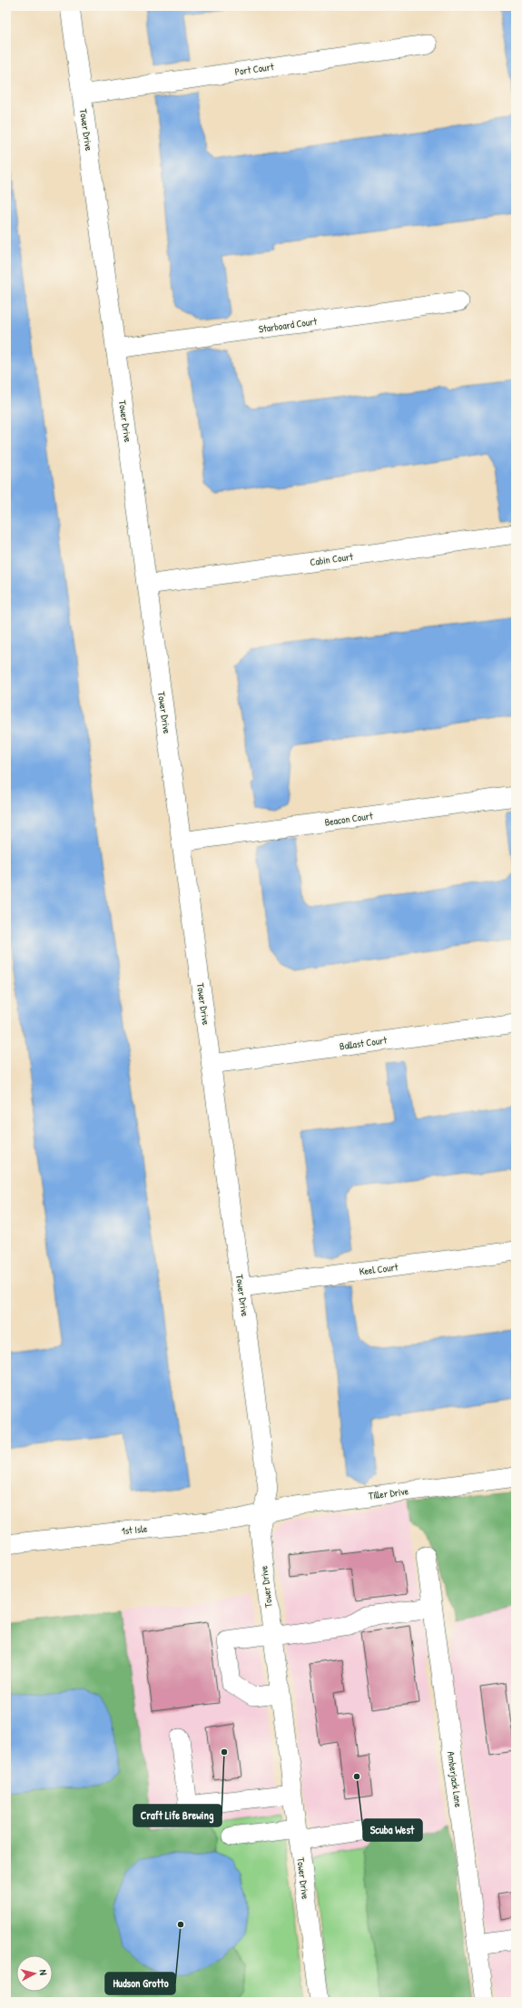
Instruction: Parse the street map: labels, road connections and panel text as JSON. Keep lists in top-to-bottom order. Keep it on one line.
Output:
{"streets":{"street":["Port Court","Tower Drive","Starboard Court","Cabin Court","Beacon Court","Ballast Court","Keel Court","Tiller Drive","1st Isle","Amberjack Lane"]},"crossings":[["Port Court","Tower Drive"],["Tower Drive","Starboard Court"],["Tower Drive","Cabin Court"],["Tower Drive","Beacon Court"],["Tower Drive","Ballast Court"],["Tower Drive","Keel Court"],["Tower Drive","Tiller Drive"],["Tower Drive","1st Isle"],["Tiller Drive","1st Isle"]],"places":["Craft Life Brewing","Scuba West","Hudson Grotto"],"north":"right"}
